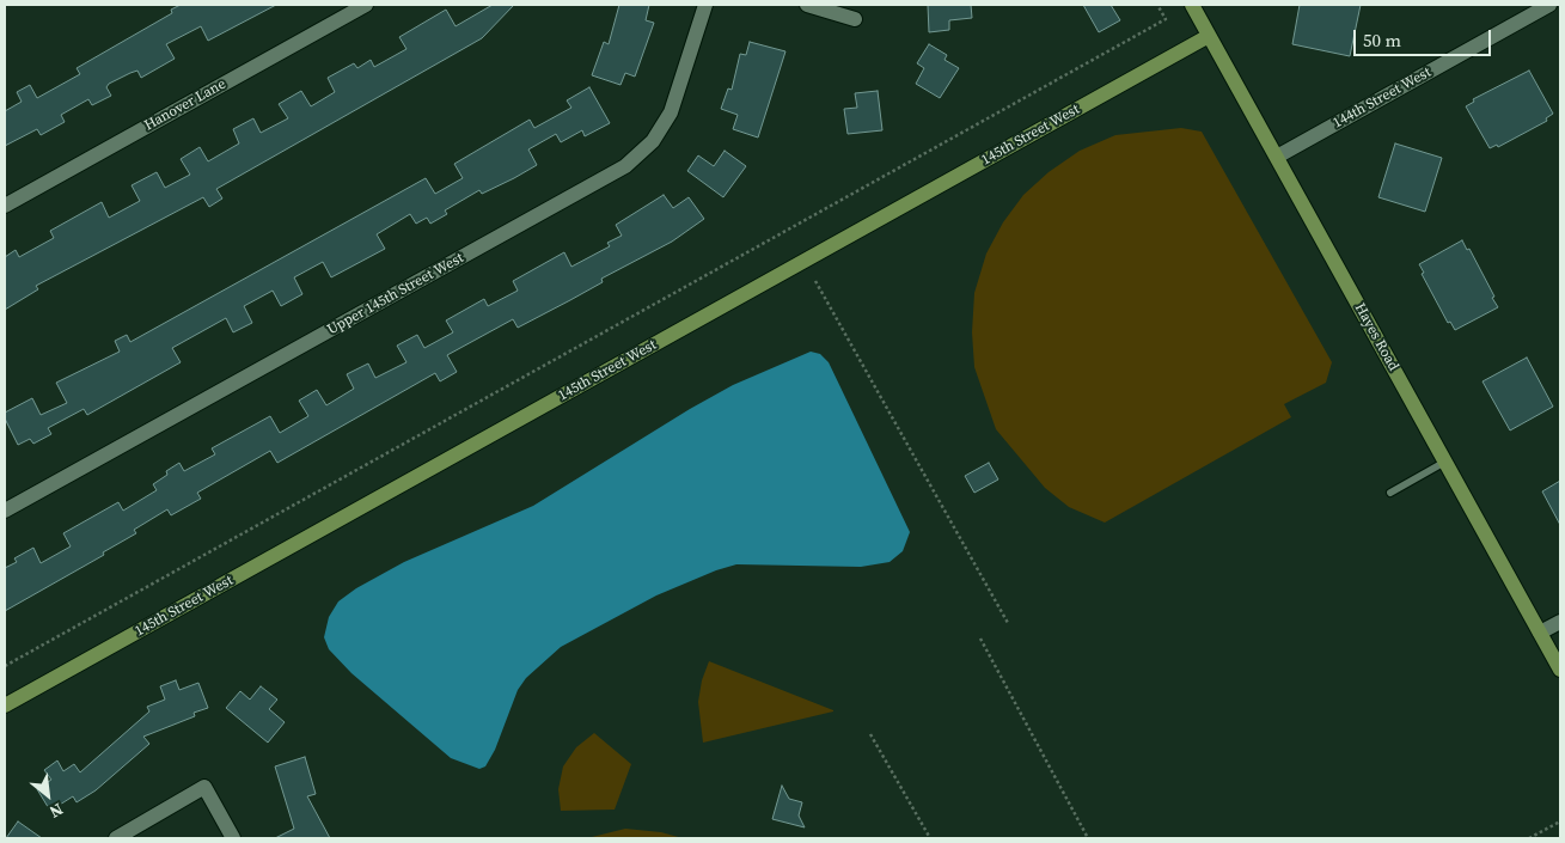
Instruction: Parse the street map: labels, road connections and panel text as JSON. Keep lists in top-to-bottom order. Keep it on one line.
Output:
{"streets":{"street":["144th Street West","Hanover Lane","145th Street West","Upper 145th Street West","Hayes Road"]},"crossings":[["144th Street West","Hayes Road"],["145th Street West","Hayes Road"]],"scale_bar":"50 m","north":"bottom right"}
